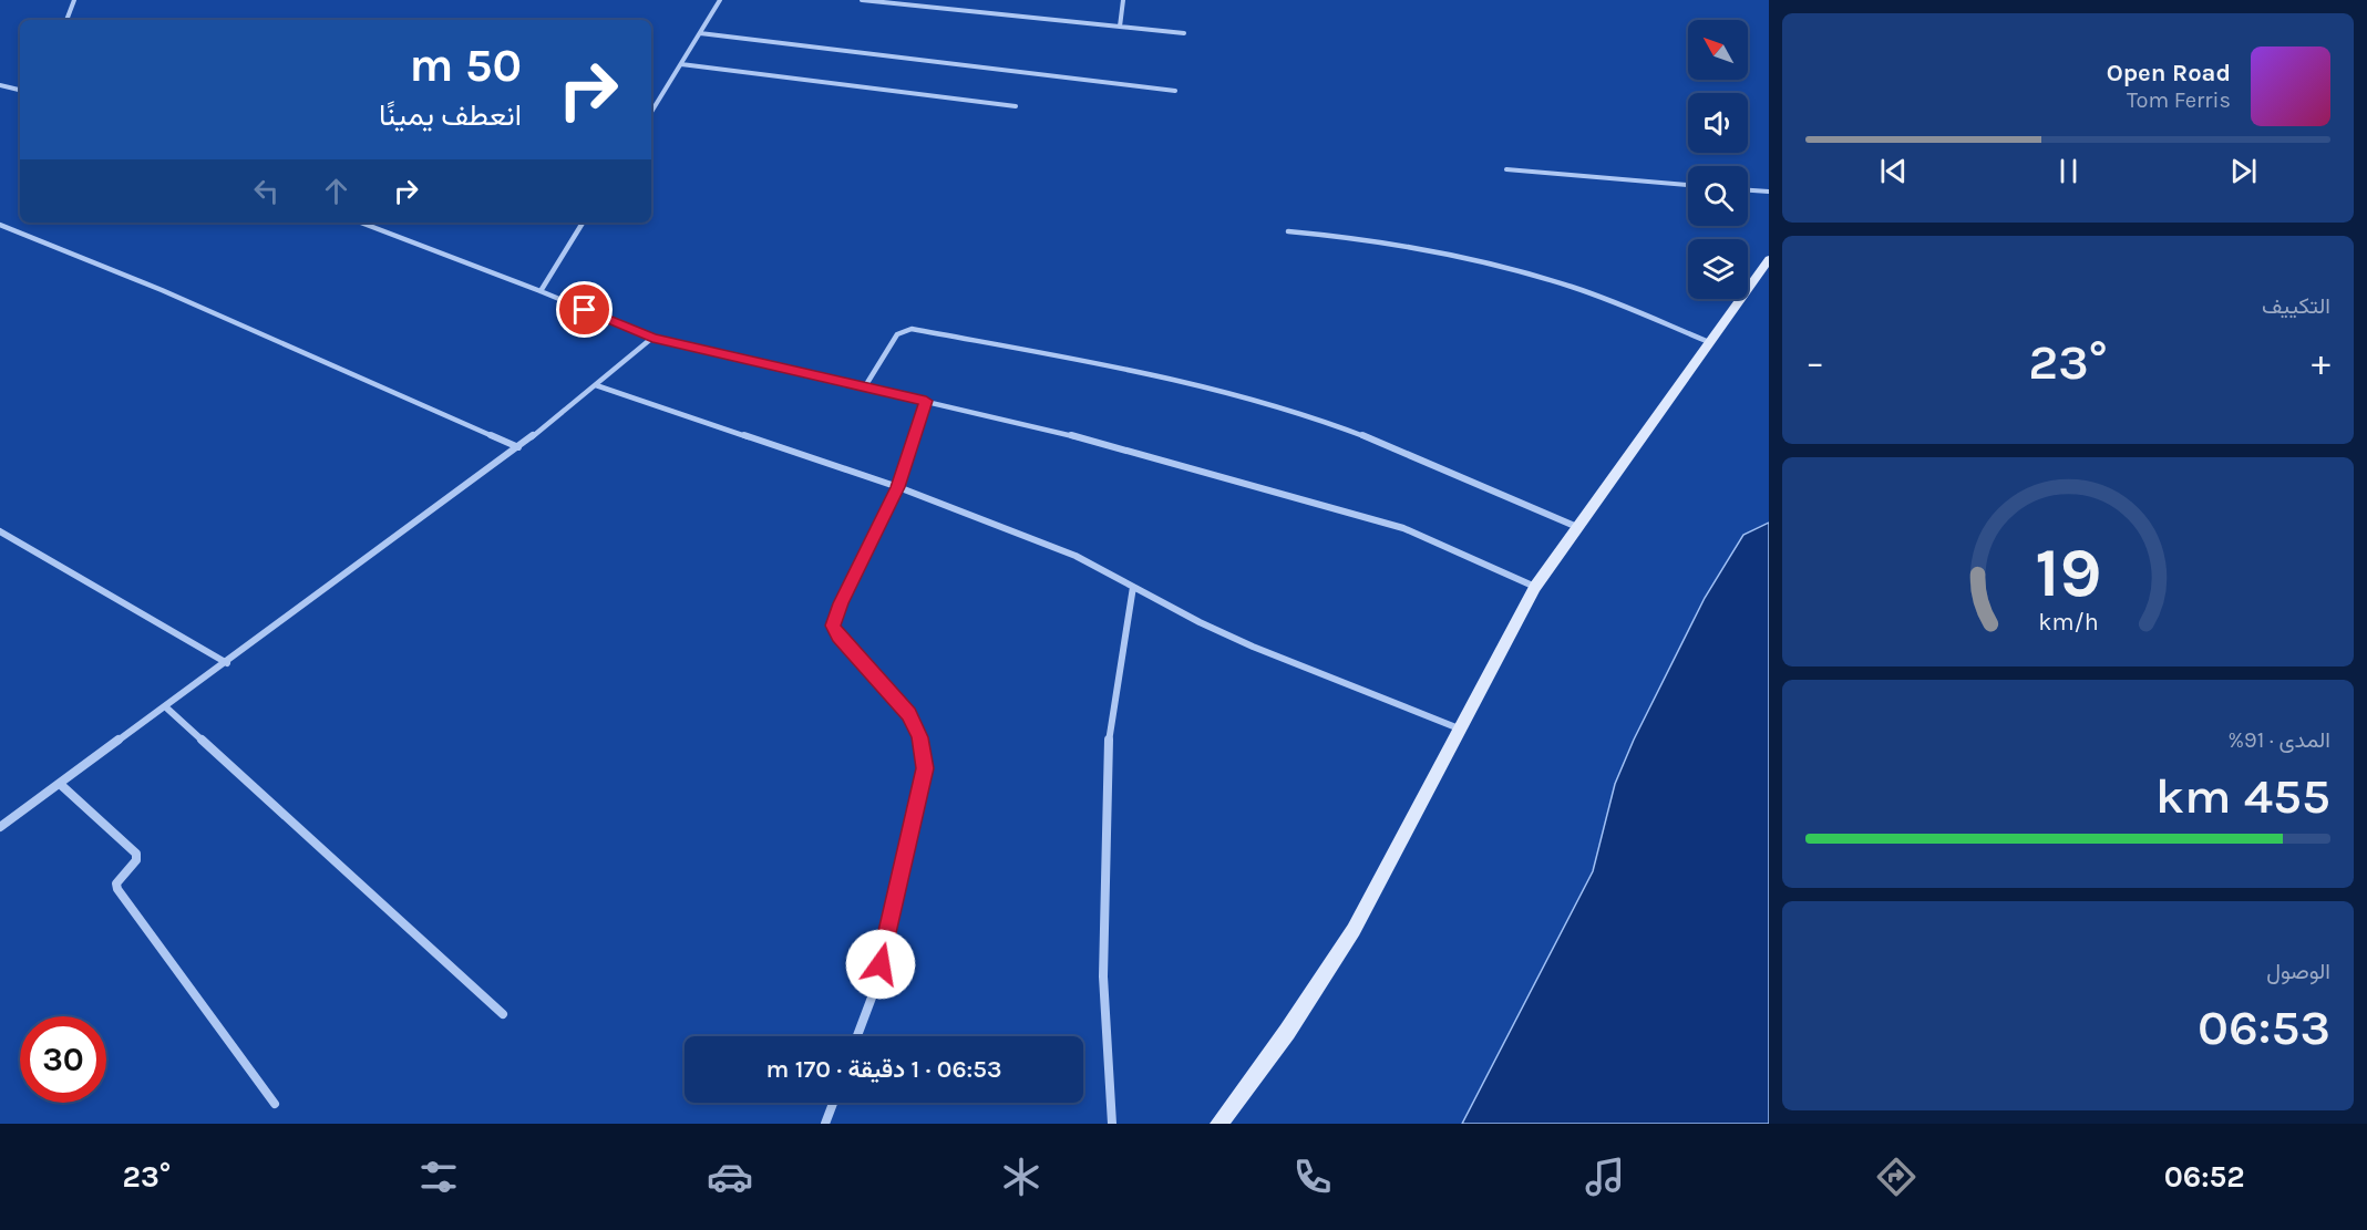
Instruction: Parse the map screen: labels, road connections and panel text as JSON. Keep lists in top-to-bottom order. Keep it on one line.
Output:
{"north":"top left","page":{"turn":["50 m","انعطف يمينًا"],"song":["Open Road","Tom Ferris"],"tile":["التكييف",["المدى · 91%","455 km"],["الوصول","06:53"]],"heat":["−","23°","+"],"limit":"30","trip":"06:53 · 1 دقيقة · 170 m","tabs":["06:52","23°"],"gauge":["19","km/h"]}}
